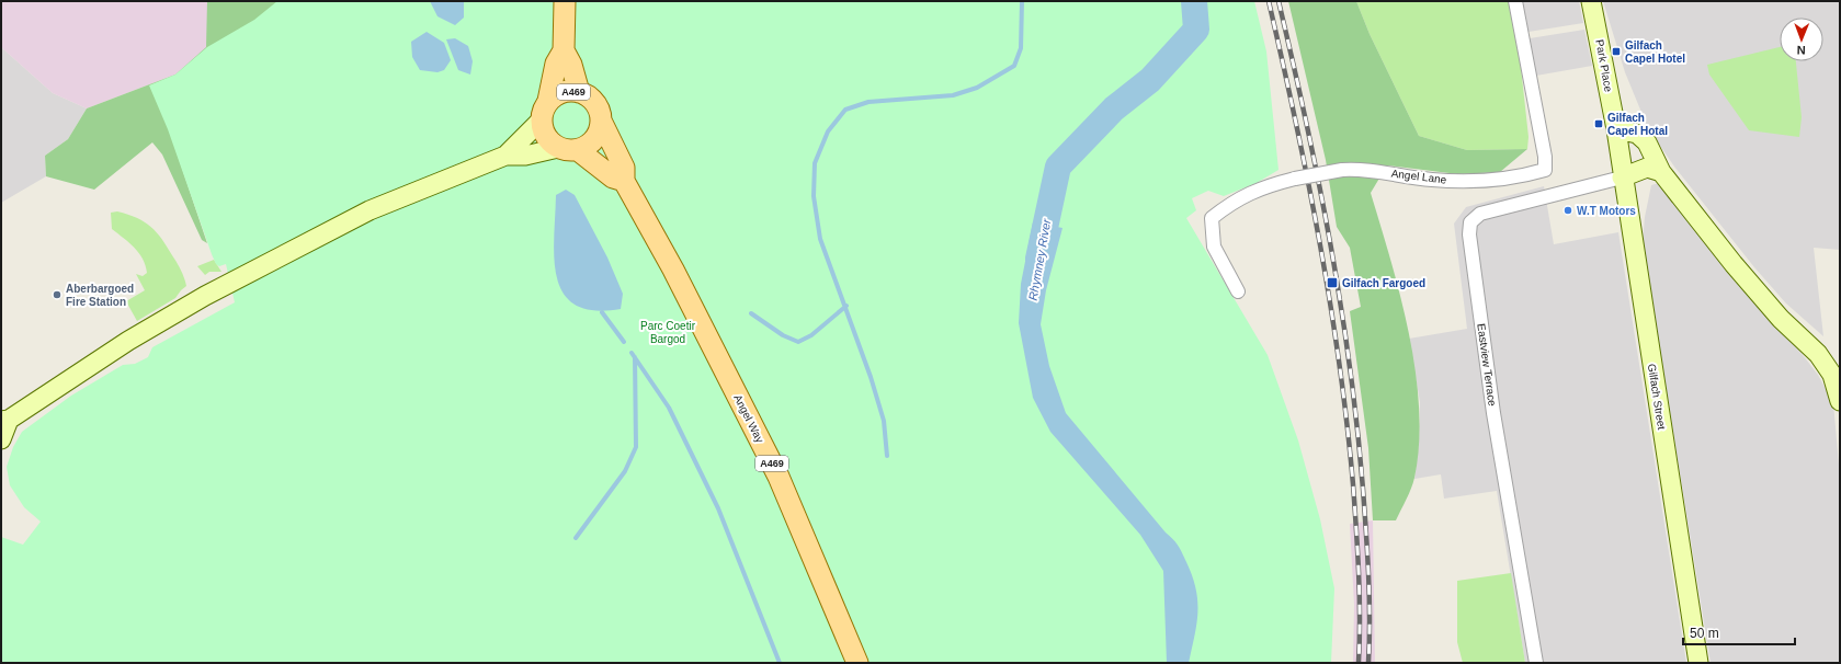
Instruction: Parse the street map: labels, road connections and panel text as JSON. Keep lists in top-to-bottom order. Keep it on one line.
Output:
{"streets":{"main road":["A469","Angel Way"],"street":["Park Place","Angel Lane","Eastview Terrace","Gilfach Street"]},"crossings":[["Park Place","Gilfach Street"],["A469","Angel Way"],["Eastview Terrace","Gilfach Street"]],"water":["Rhymney River"],"parks":["Parc Coetir Bargod"],"places":{"transit":["Gilfach Capel Hotel","Gilfach Capel Hotal","Gilfach Fargoed"],"other":["W.T Motors","Aberbargoed Fire Station"]},"scale_bar":"50 m","north":"bottom"}
